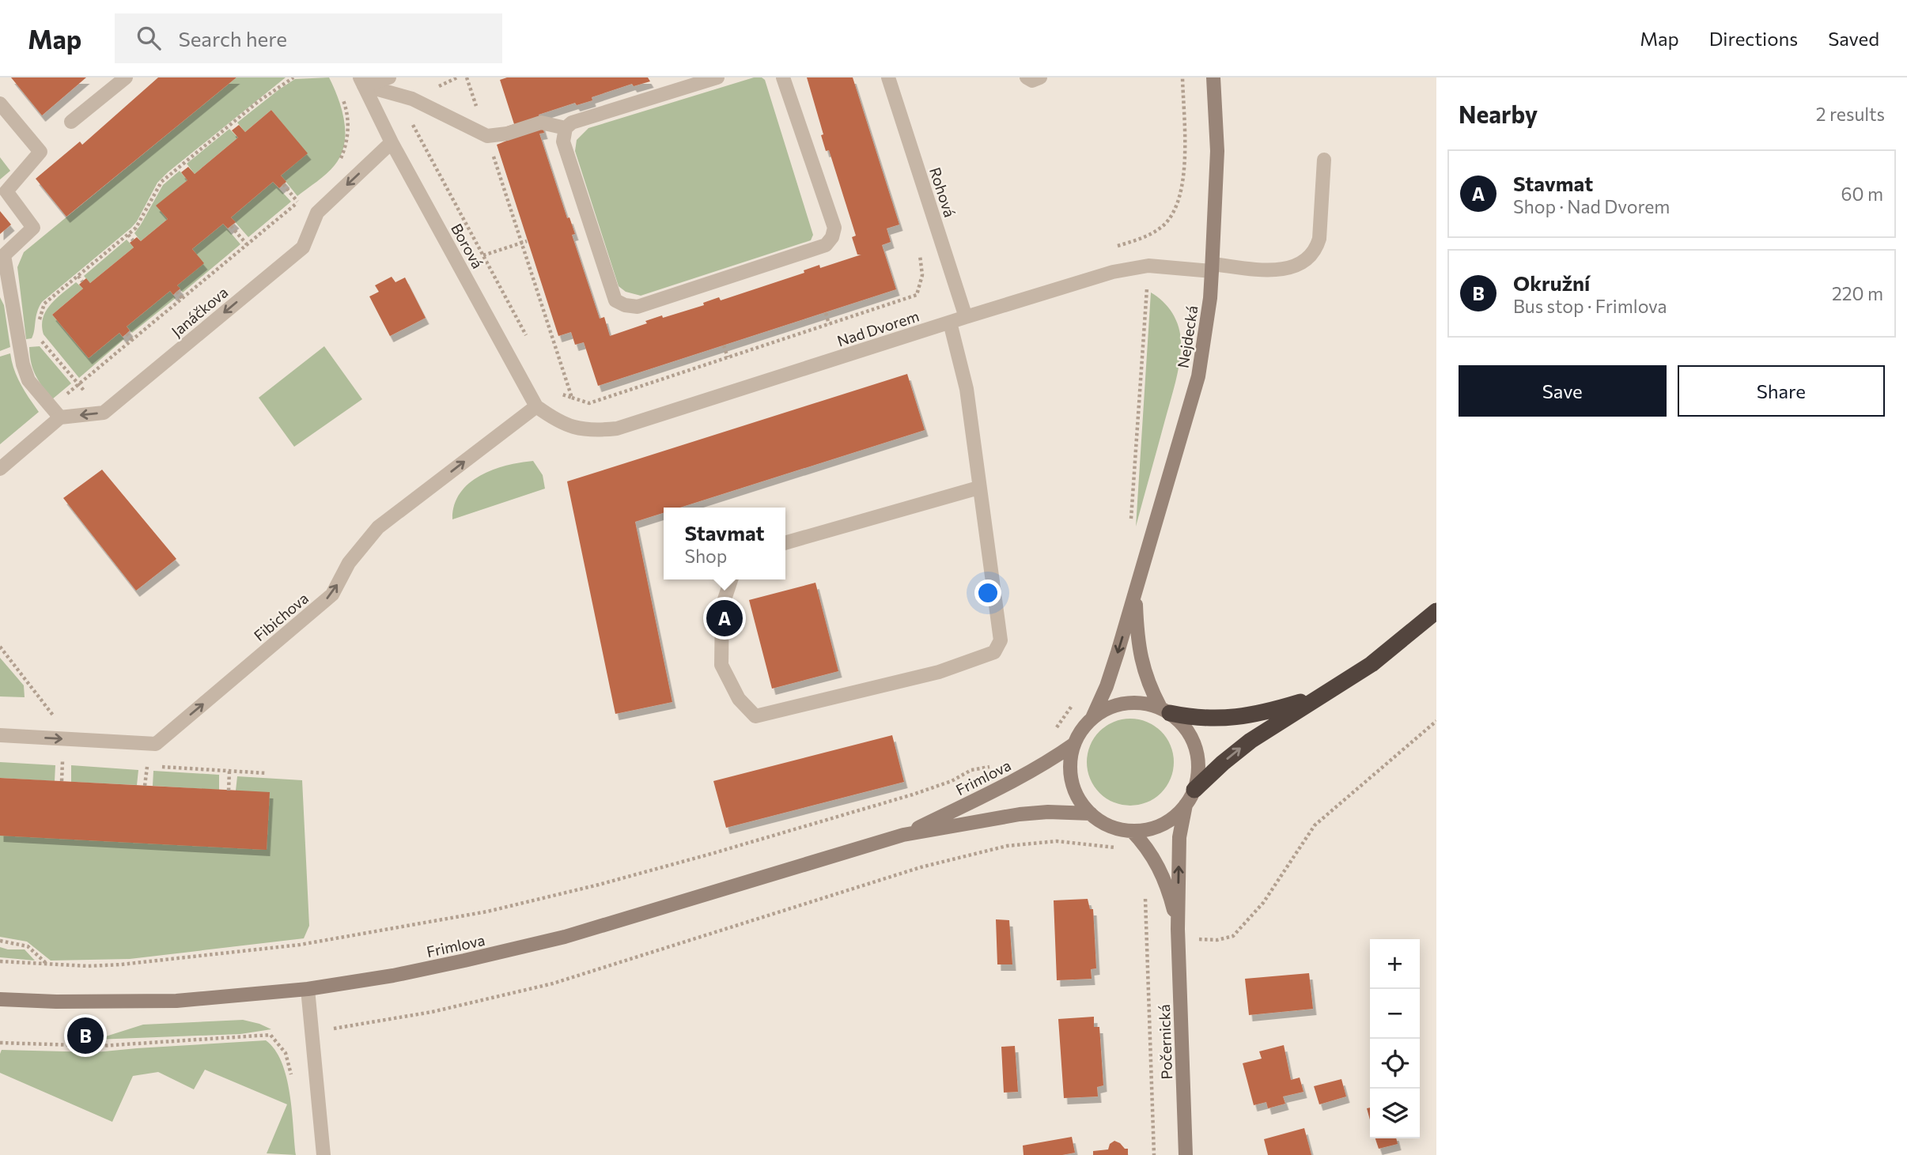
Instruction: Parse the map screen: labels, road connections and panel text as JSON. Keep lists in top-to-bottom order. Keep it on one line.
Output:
{"streets":{"main road":["Nejdecká","Frimlova","Počernická"],"street":["Rohová","Borová","Janáčkova","Nad Dvorem","Fibichova"]},"crossings":[["Rohová","Nad Dvorem"],["Borová","Janáčkova"],["Borová","Nad Dvorem"],["Borová","Fibichova"],["Nad Dvorem","Nejdecká"],["Nejdecká","Frimlova"],["Nejdecká","Počernická"],["Frimlova","Počernická"]],"one_way":["Janáčkova","Fibichova"],"page":{"header":"Map","search":"Search here","nav":["Map","Directions","Saved"],"heading":["Nearby","2 results"],"list":[{"mark":"A","name":"Stavmat","note":"Shop · Nad Dvorem","value":"60 m"},{"mark":"B","name":"Okružní","note":"Bus stop · Frimlova","value":"220 m"}],"buttons":["Save","Share"],"popup":["Stavmat","Shop"],"pins":["A","B"],"map_buttons":["+","−"]}}
